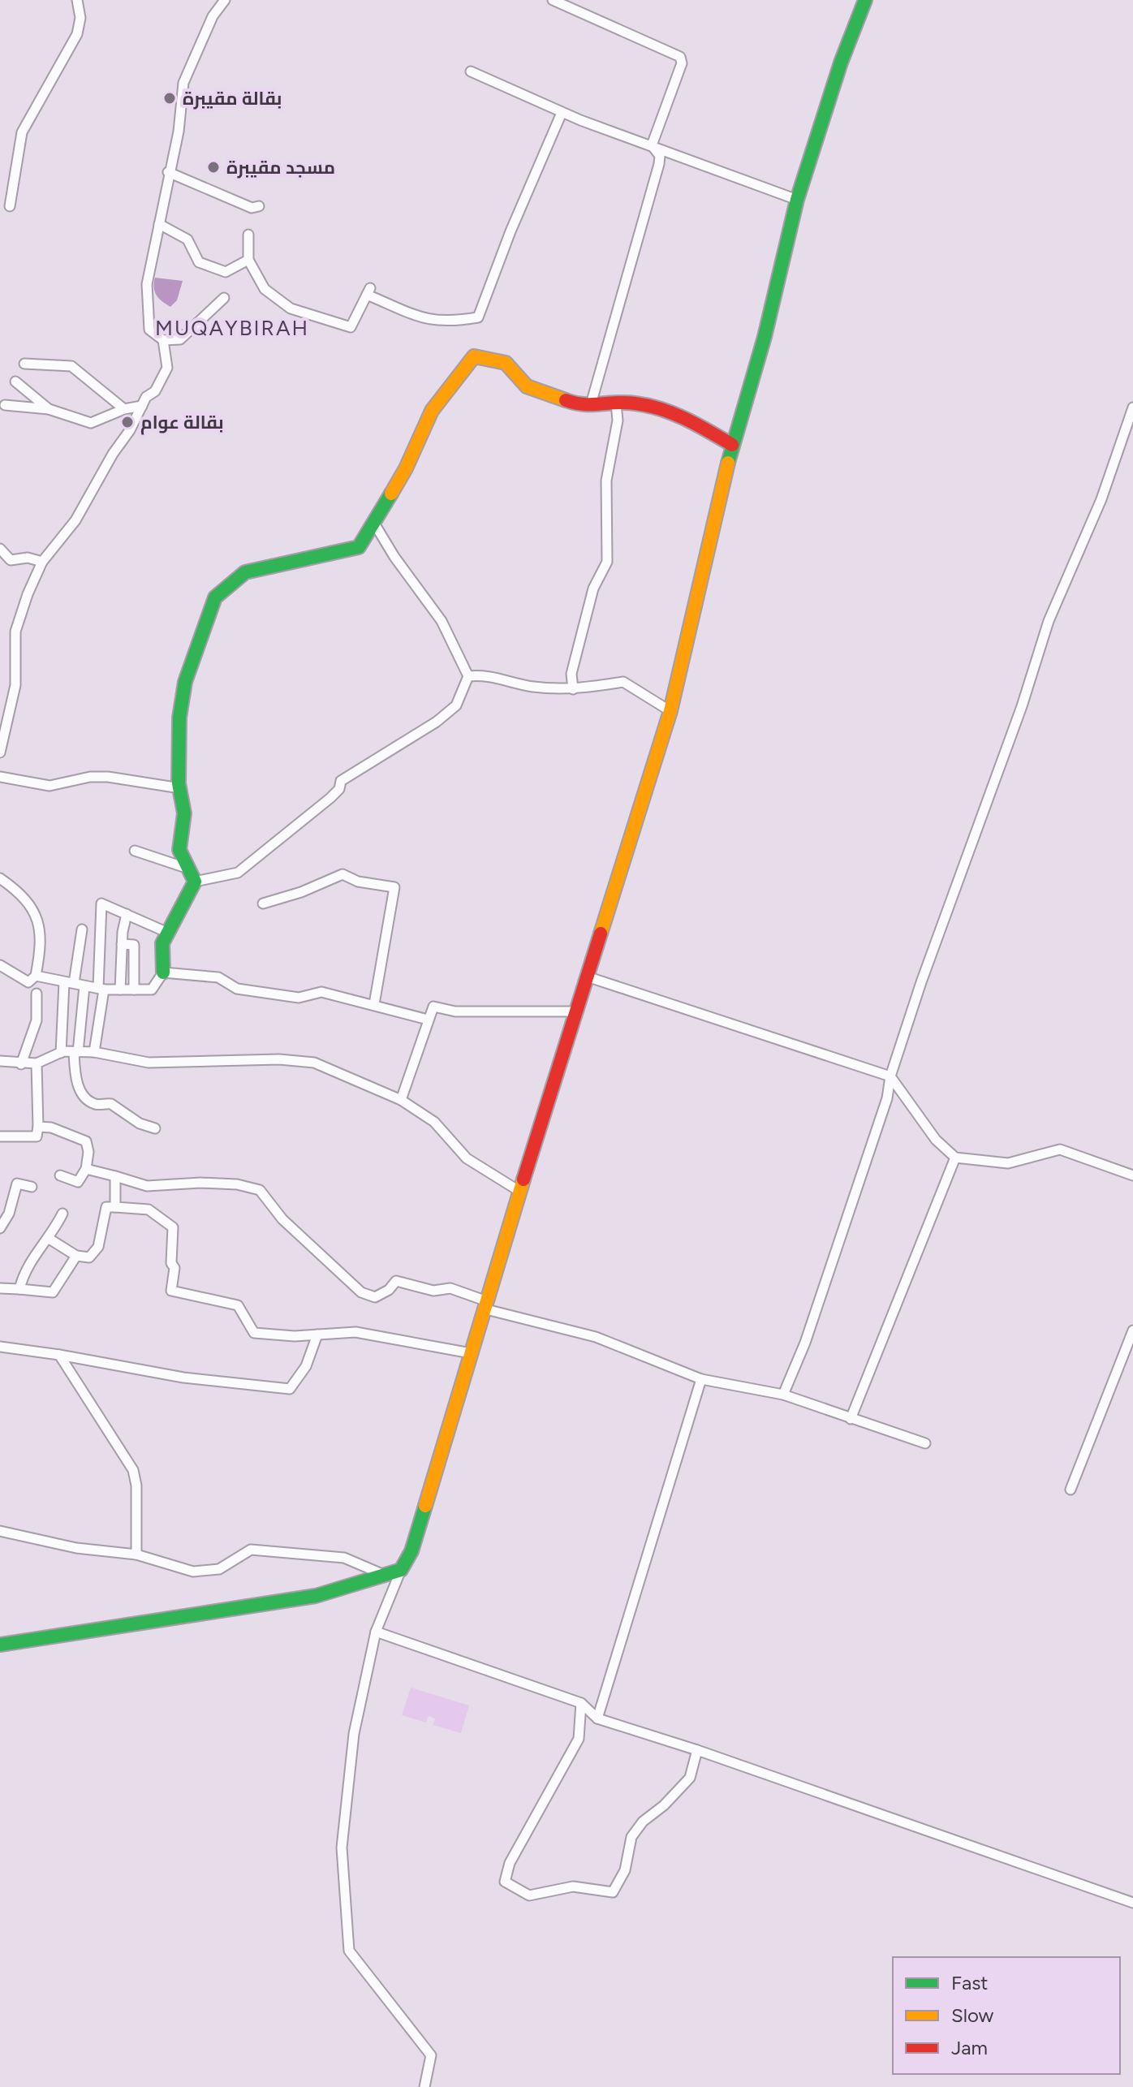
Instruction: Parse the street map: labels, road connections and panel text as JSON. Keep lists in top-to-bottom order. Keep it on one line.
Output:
{"districts":["MUQAYBIRAH"],"places":["بقالة مقيبرة","مسجد مقيبرة","بقالة عوام"],"legend":["Fast","Slow","Jam"]}
